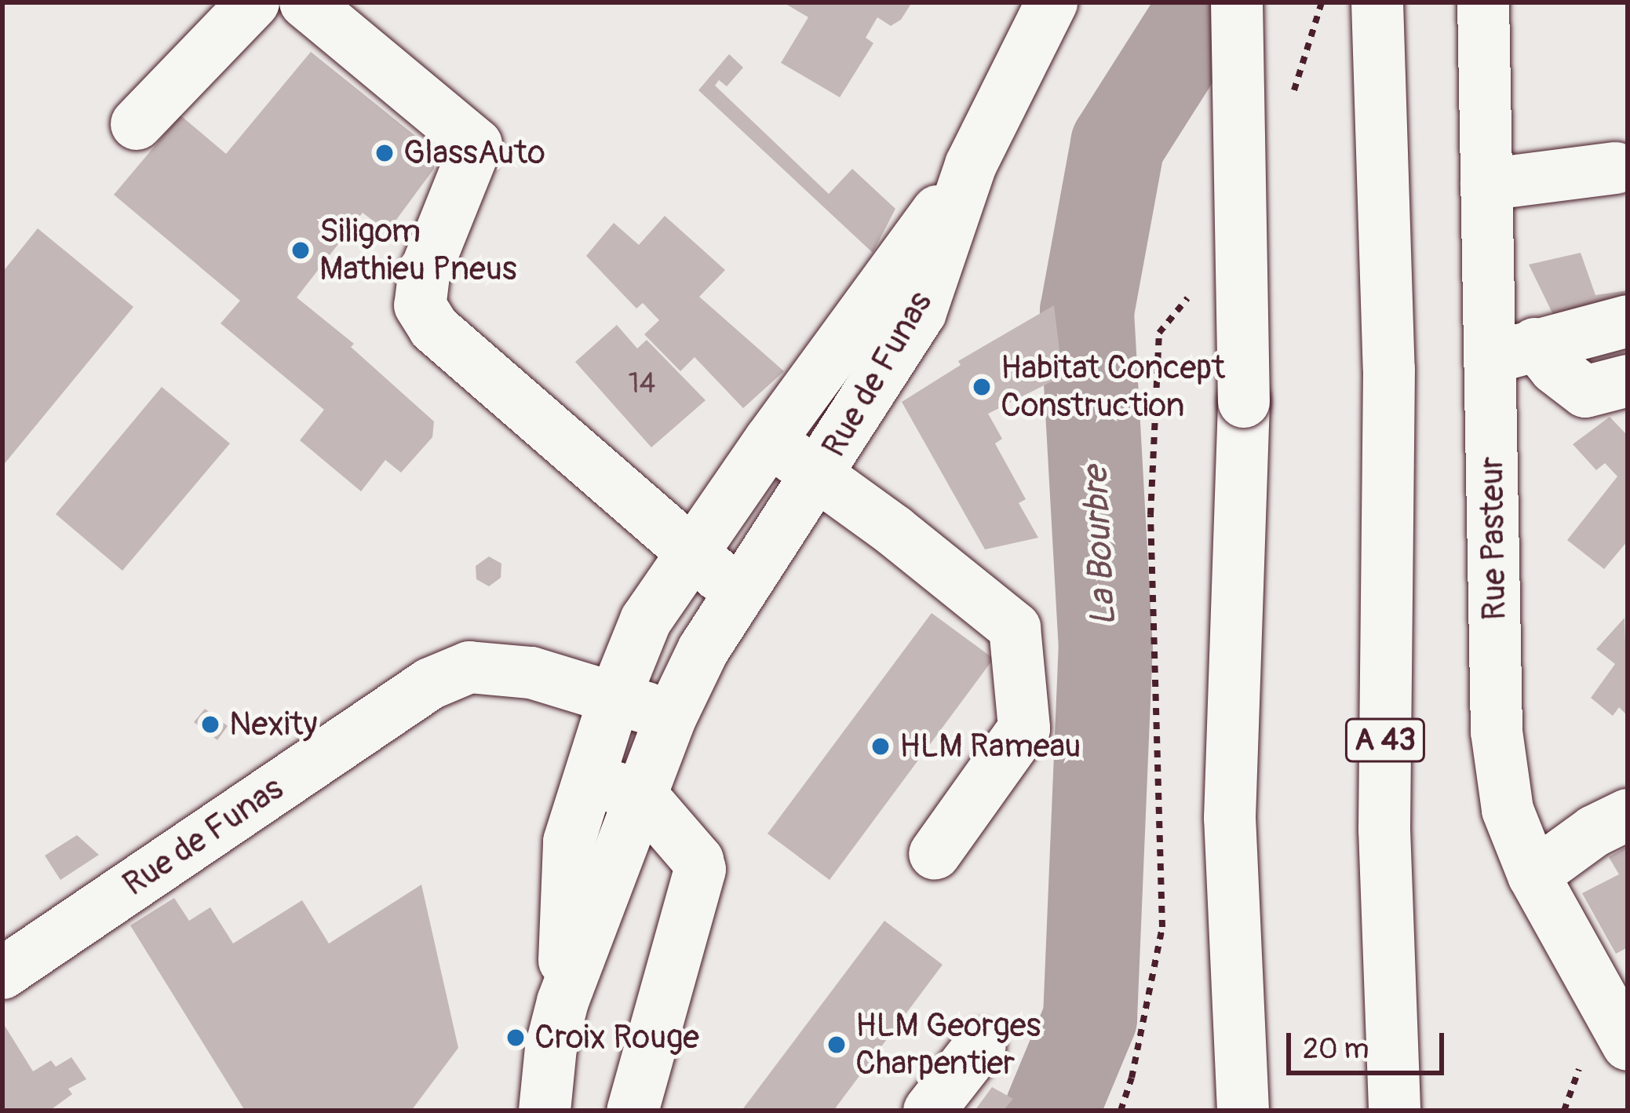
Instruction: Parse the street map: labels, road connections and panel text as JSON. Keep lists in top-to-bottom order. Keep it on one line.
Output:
{"streets":{"main road":["Rue de Funas","Rue Pasteur","A 43"]},"water":["La Bourbre"],"places":["GlassAuto","Siligom Mathieu Pneus","Habitat Concept Construction","Nexity","HLM Rameau","Croix Rouge","HLM Georges Charpentier"],"house_numbers":["14"],"scale_bar":"20 m"}
